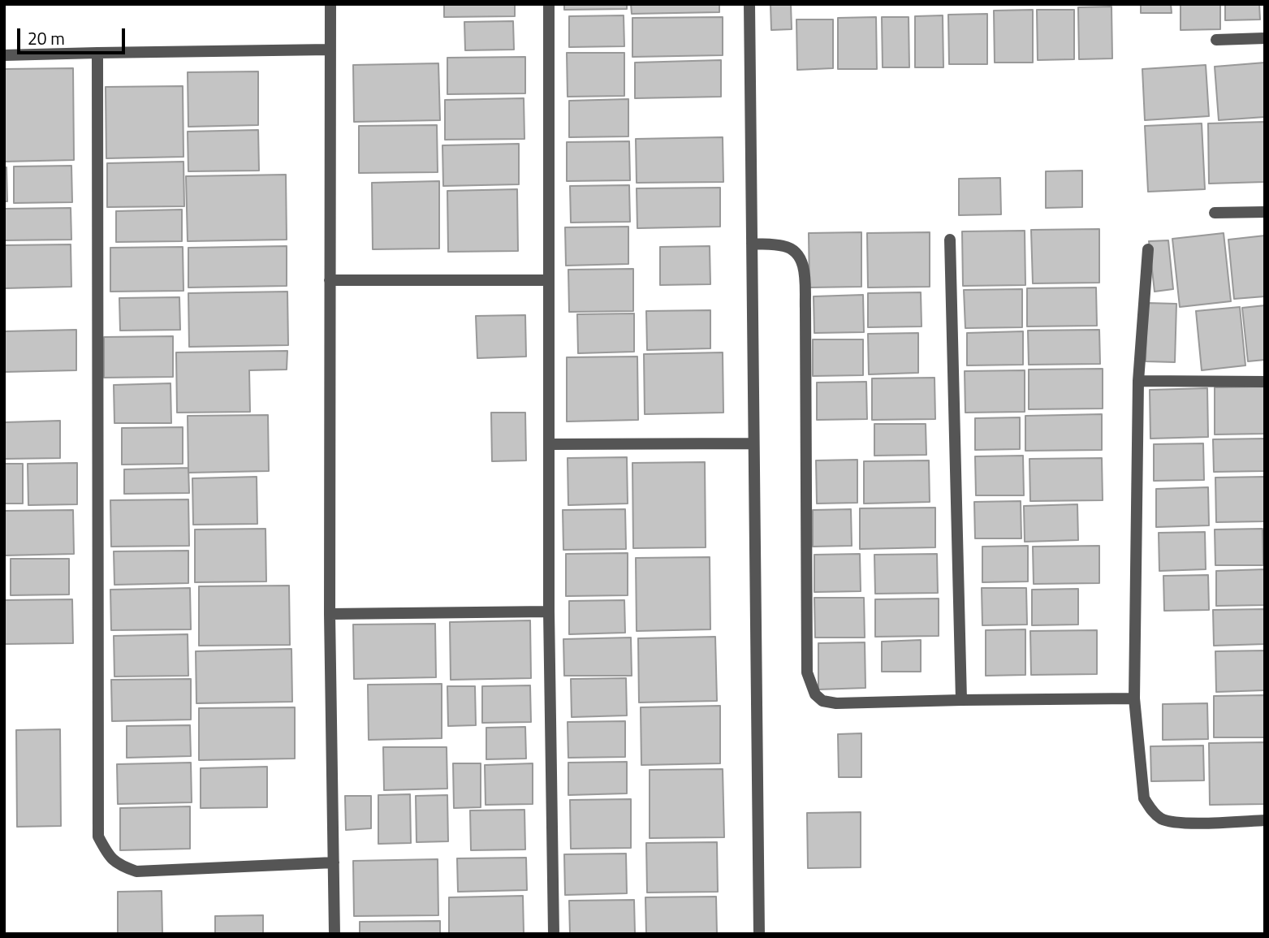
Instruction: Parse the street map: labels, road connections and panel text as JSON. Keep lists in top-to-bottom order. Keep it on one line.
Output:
{"scale_bar":"20 m"}
